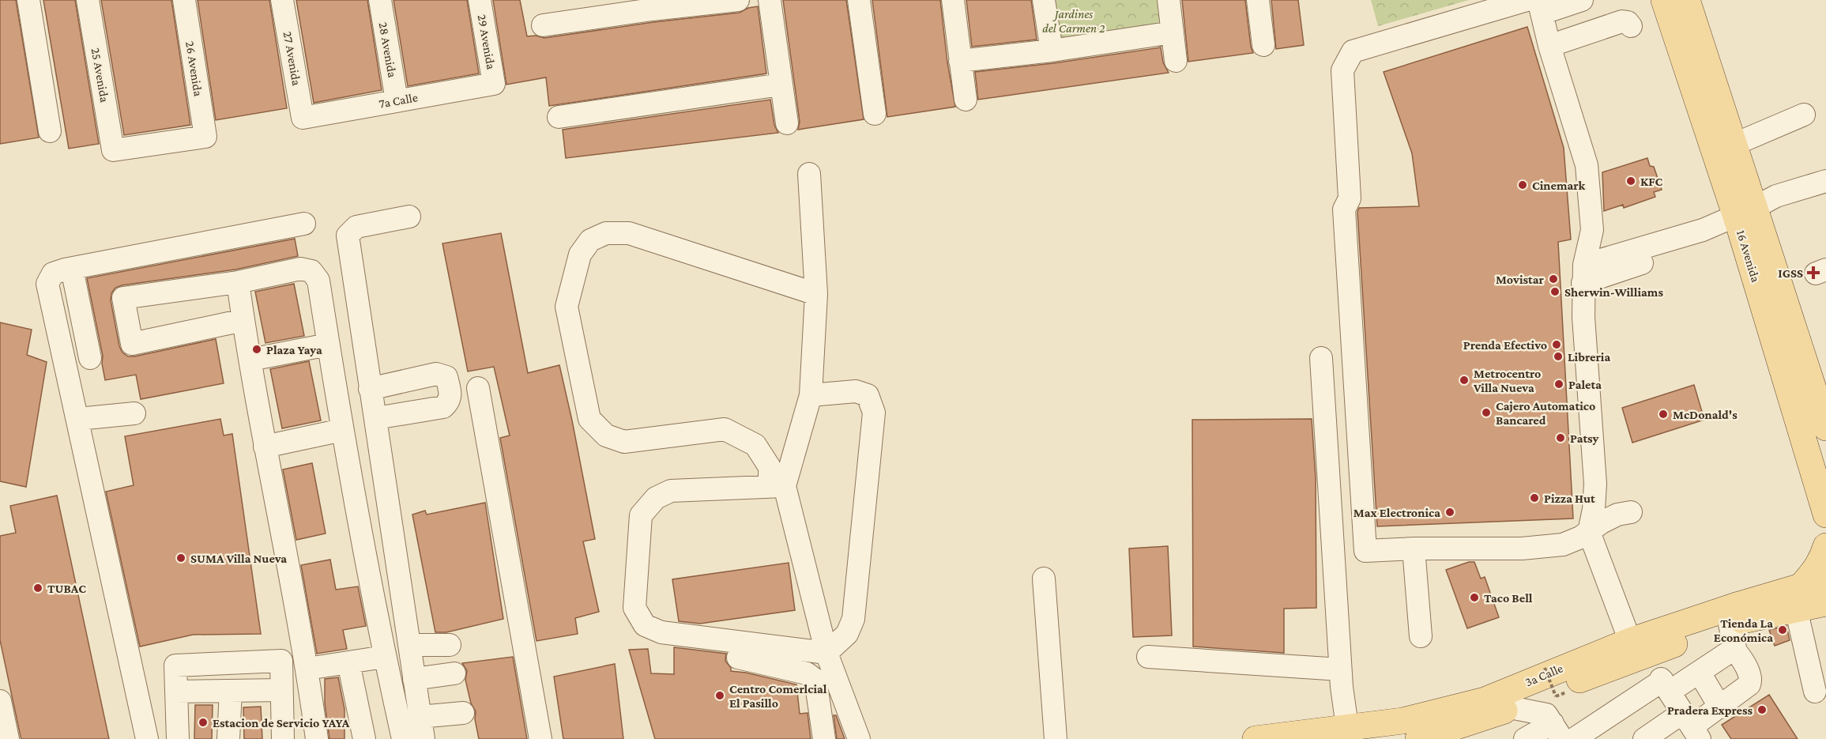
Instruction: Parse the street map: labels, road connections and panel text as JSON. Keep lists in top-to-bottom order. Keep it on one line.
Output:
{"streets":{"main road":["16 Avenida","3a Calle"],"street":["29 Avenida","28 Avenida","27 Avenida","26 Avenida","25 Avenida","7a Calle"]},"crossings":[["29 Avenida","7a Calle"],["28 Avenida","7a Calle"],["27 Avenida","7a Calle"],["26 Avenida","25 Avenida"]],"parks":["Jardines del Carmen 2"],"places":{"other":["KFC","Cinemark","Movistar","Sherwin-Williams","Prenda Efectivo","Plaza Yaya","Libreria","Metrocentro Villa Nueva","Paleta","Cajero Automatico Bancared","McDonald's","Patsy","Pizza Hut","Max Electronica","SUMA Villa Nueva","TUBAC","Taco Bell","Tienda La Económica","Centro Comerlcial El Pasillo","Pradera Express","Estacion de Servicio YAYA"],"health":["IGSS"]}}
